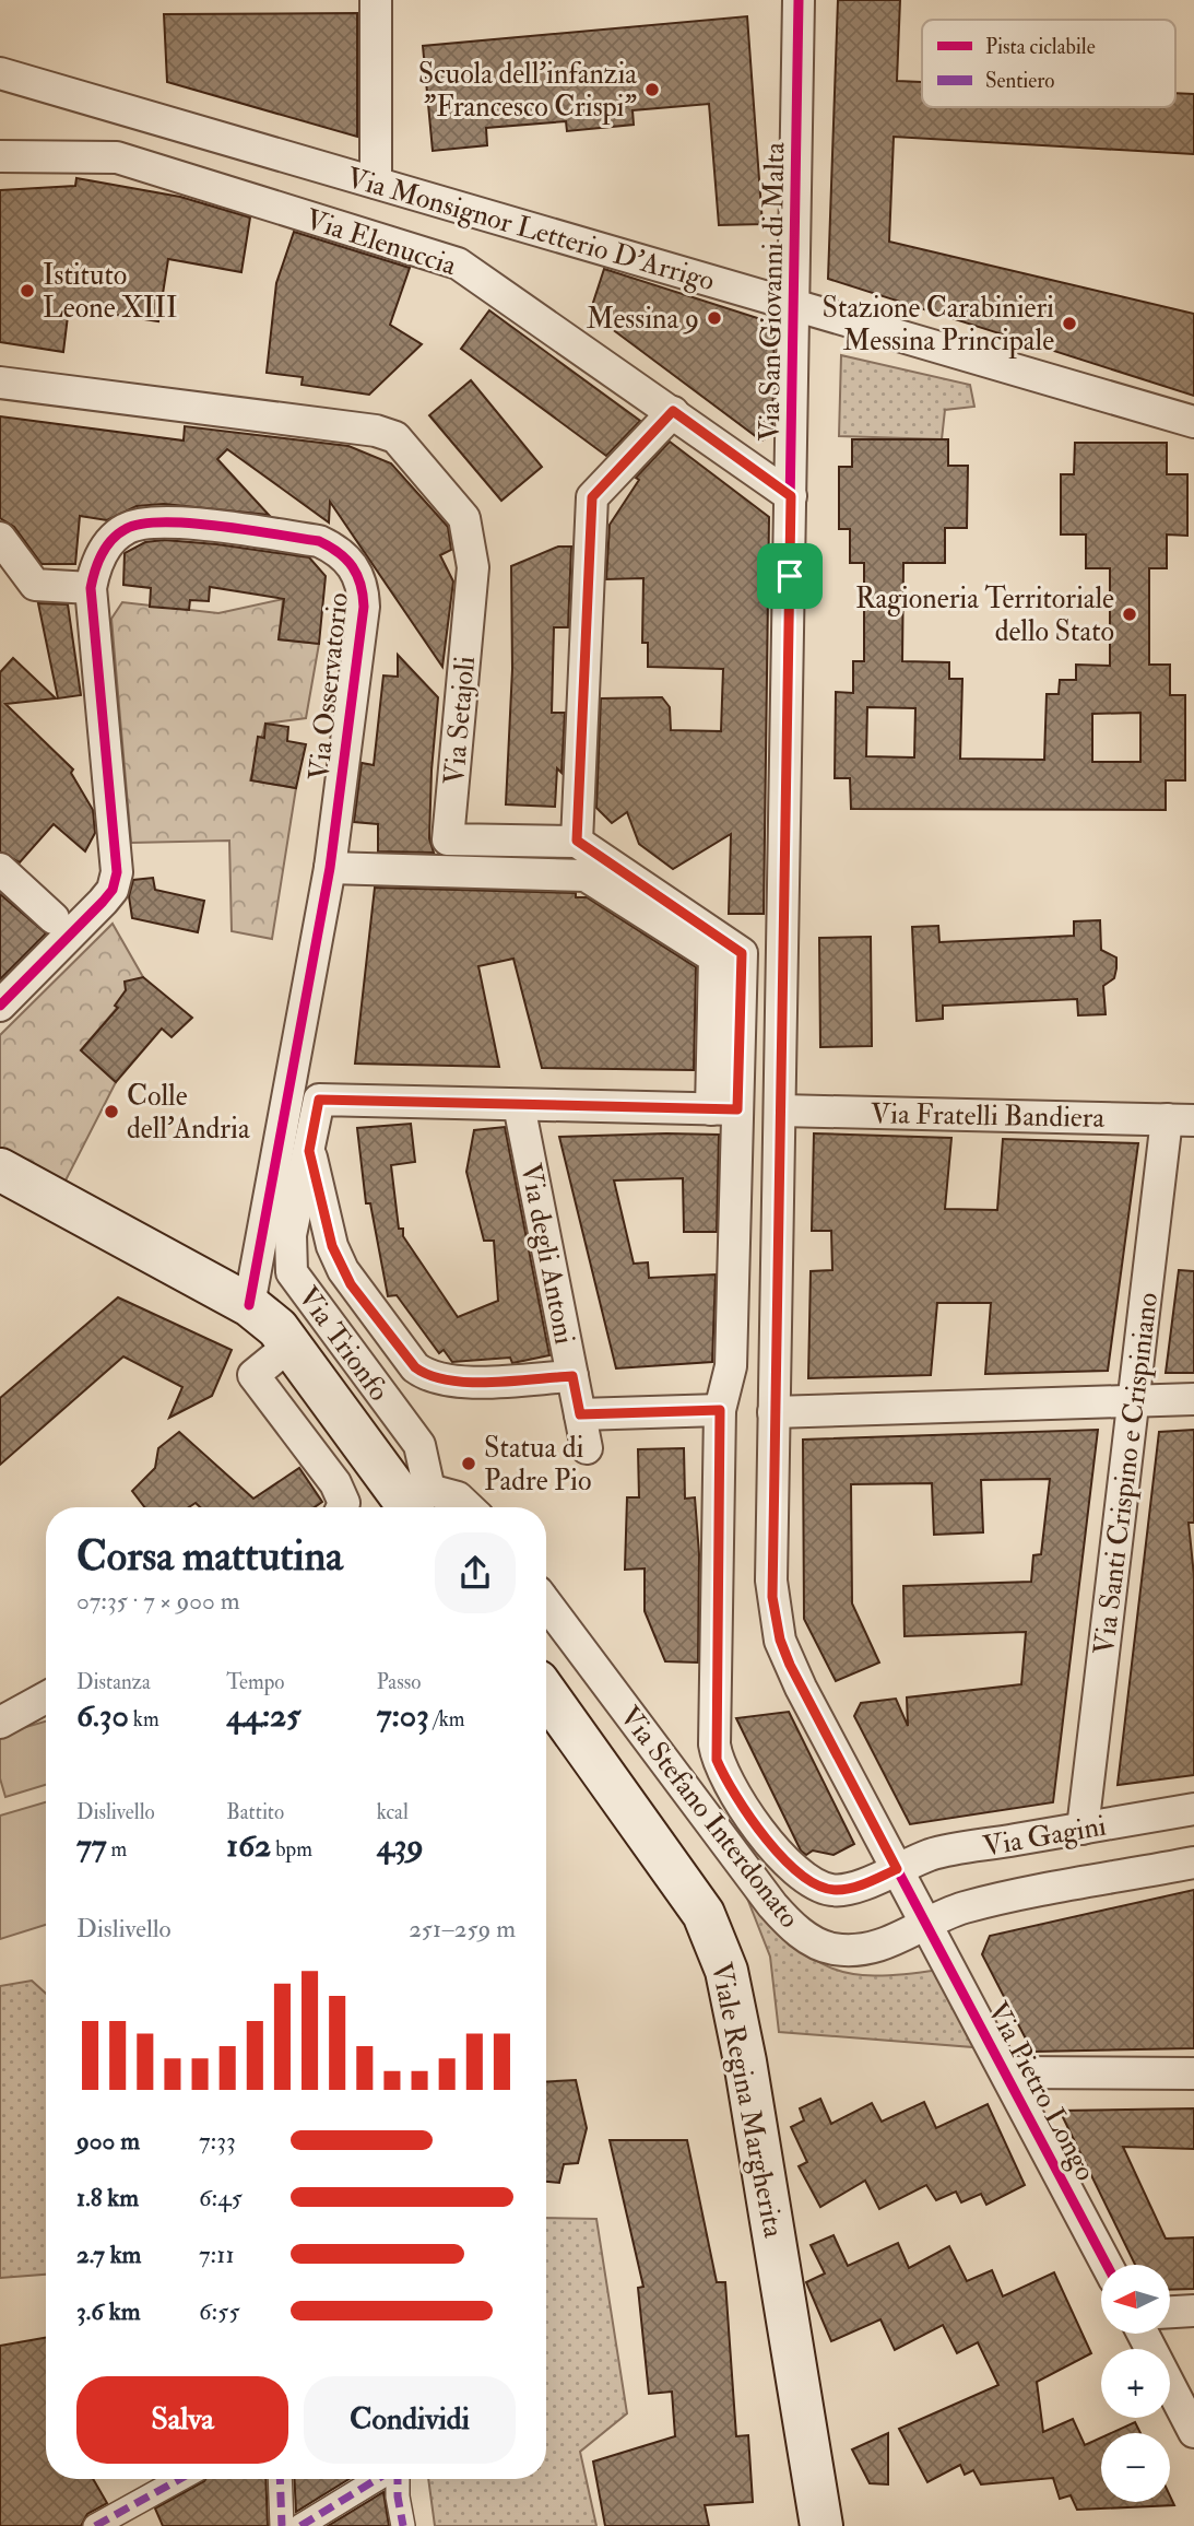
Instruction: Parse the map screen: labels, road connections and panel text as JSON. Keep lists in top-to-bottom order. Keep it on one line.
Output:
{"streets":{"main road":["Viale Regina Margherita"],"street":["Via Monsignor Letterio D'Arrigo","Via Elenuccia","Via San Giovanni di Malta","Via Osservatorio","Via Setajoli","Via Fratelli Bandiera","Via degli Antoni","Via Trionfo","Via Santi Crispino e Crispiniano","Via Stefano Interdonato","Via Gagini","Via Pietro Longo"]},"crossings":[["Via Monsignor Letterio D'Arrigo","Via San Giovanni di Malta"],["Via Elenuccia","Via San Giovanni di Malta"],["Via San Giovanni di Malta","Via Fratelli Bandiera"],["Via San Giovanni di Malta","Via Stefano Interdonato"],["Via San Giovanni di Malta","Via Gagini"],["Via San Giovanni di Malta","Via Pietro Longo"],["Via Fratelli Bandiera","Via Santi Crispino e Crispiniano"],["Via degli Antoni","Via Trionfo"],["Via Santi Crispino e Crispiniano","Via Gagini"],["Via Stefano Interdonato","Via Gagini"],["Via Stefano Interdonato","Via Pietro Longo"],["Via Gagini","Via Pietro Longo"]],"places":["Scuola dell'infanzia \"Francesco Crispi\"","Istituto Leone XIII","Messina 9","Stazione Carabinieri Messina Principale","Ragioneria Territoriale dello Stato","Colle dell'Andria","Statua di Padre Pio"],"legend":["Pista ciclabile","Sentiero"],"north":"left","page":{"heading":["Corsa mattutina","07:35 · 7 × 900 m"],"stats":[["Distanza","6.30 km"],["Tempo","44:25"],["Passo","7:03 /km"],["Dislivello","77 m"],["Battito","162 bpm"],["kcal","439"]],"chart":["Dislivello","251–259 m"],"list":[{"name":"900 m","note":"7:33"},{"name":"1.8 km","note":"6:45"},{"name":"2.7 km","note":"7:11"},{"name":"3.6 km","note":"6:55"}],"map_buttons":["+","−"],"buttons":["Salva","Condividi"]}}
